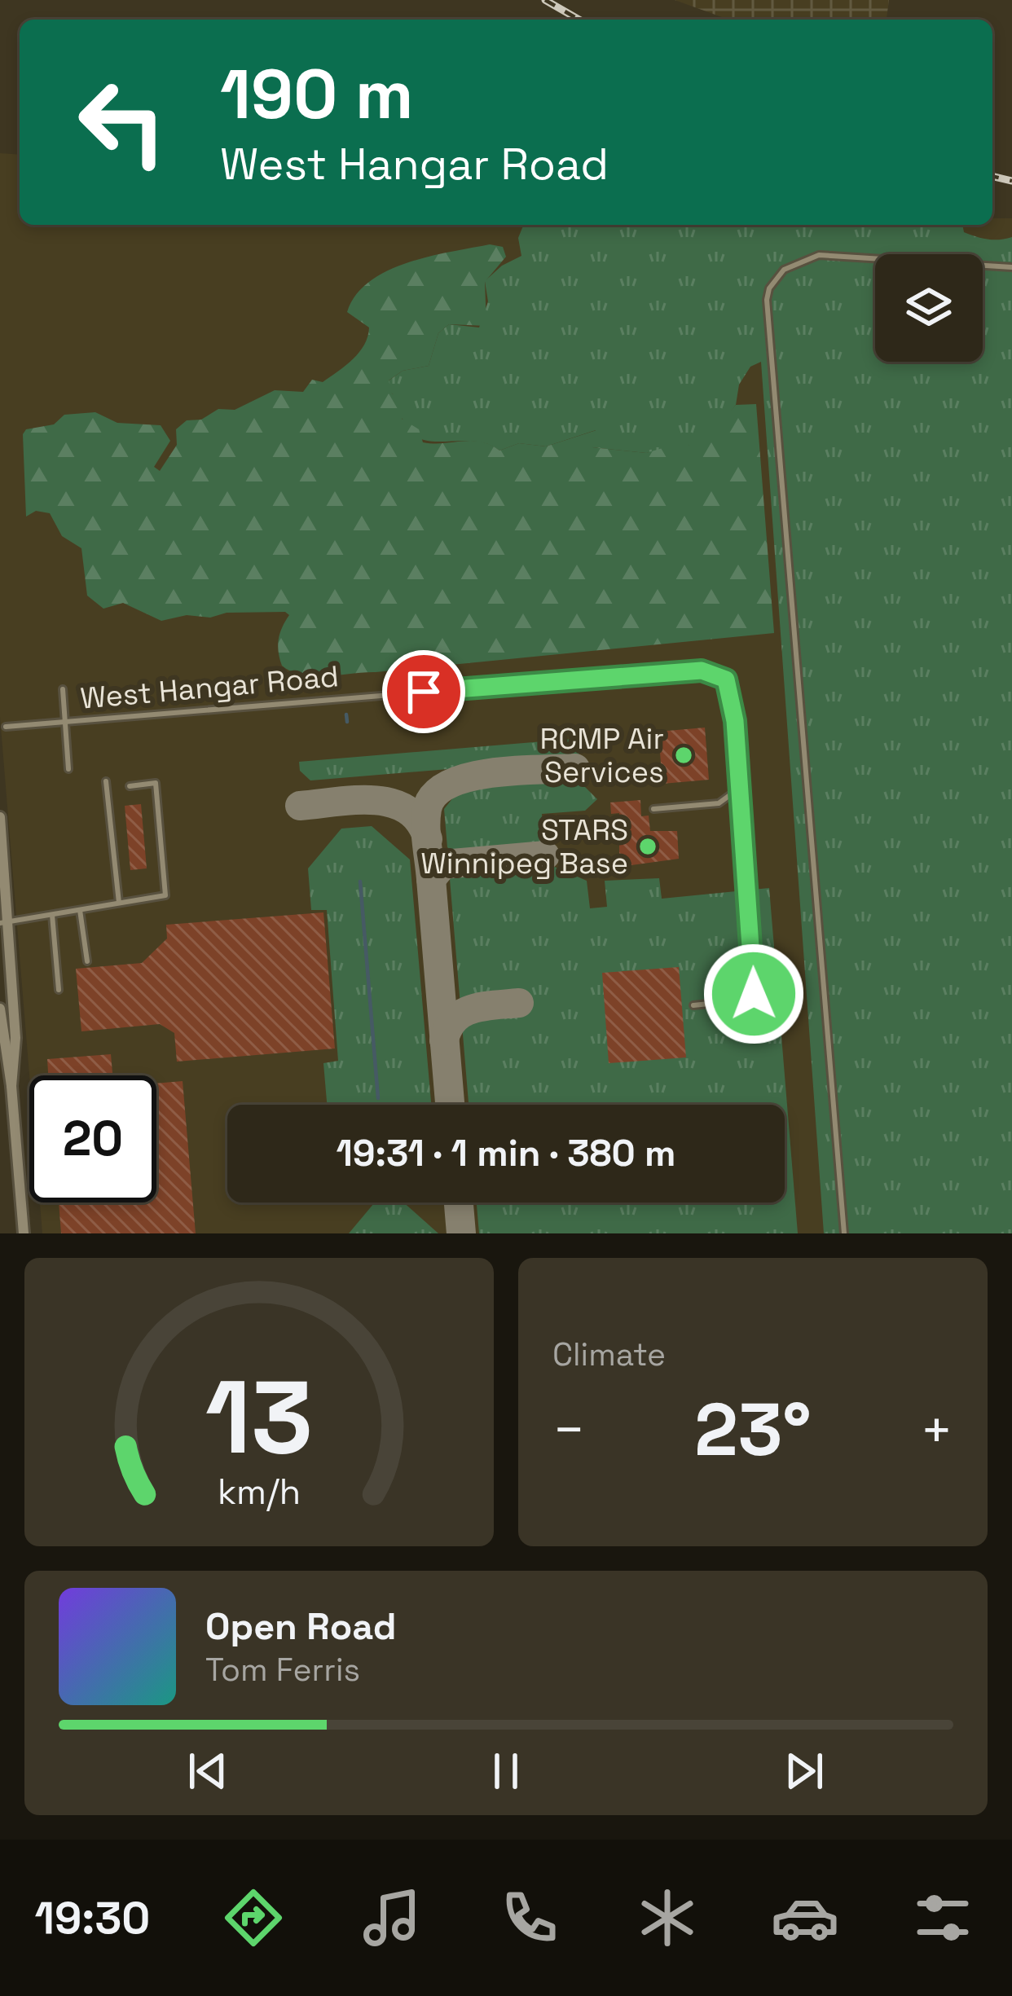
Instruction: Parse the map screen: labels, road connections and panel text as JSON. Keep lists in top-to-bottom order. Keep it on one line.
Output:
{"streets":{"lane":["West Hangar Road"]},"places":["RCMP Air Services","STARS Winnipeg Base"],"page":{"turn":["190 m","West Hangar Road"],"limit":"20","trip":"19:31 · 1 min · 380 m","tile":"Climate","heat":["−","23°","+"],"song":["Open Road","Tom Ferris"],"tabs":"19:30","gauge":["13","km/h"]}}
